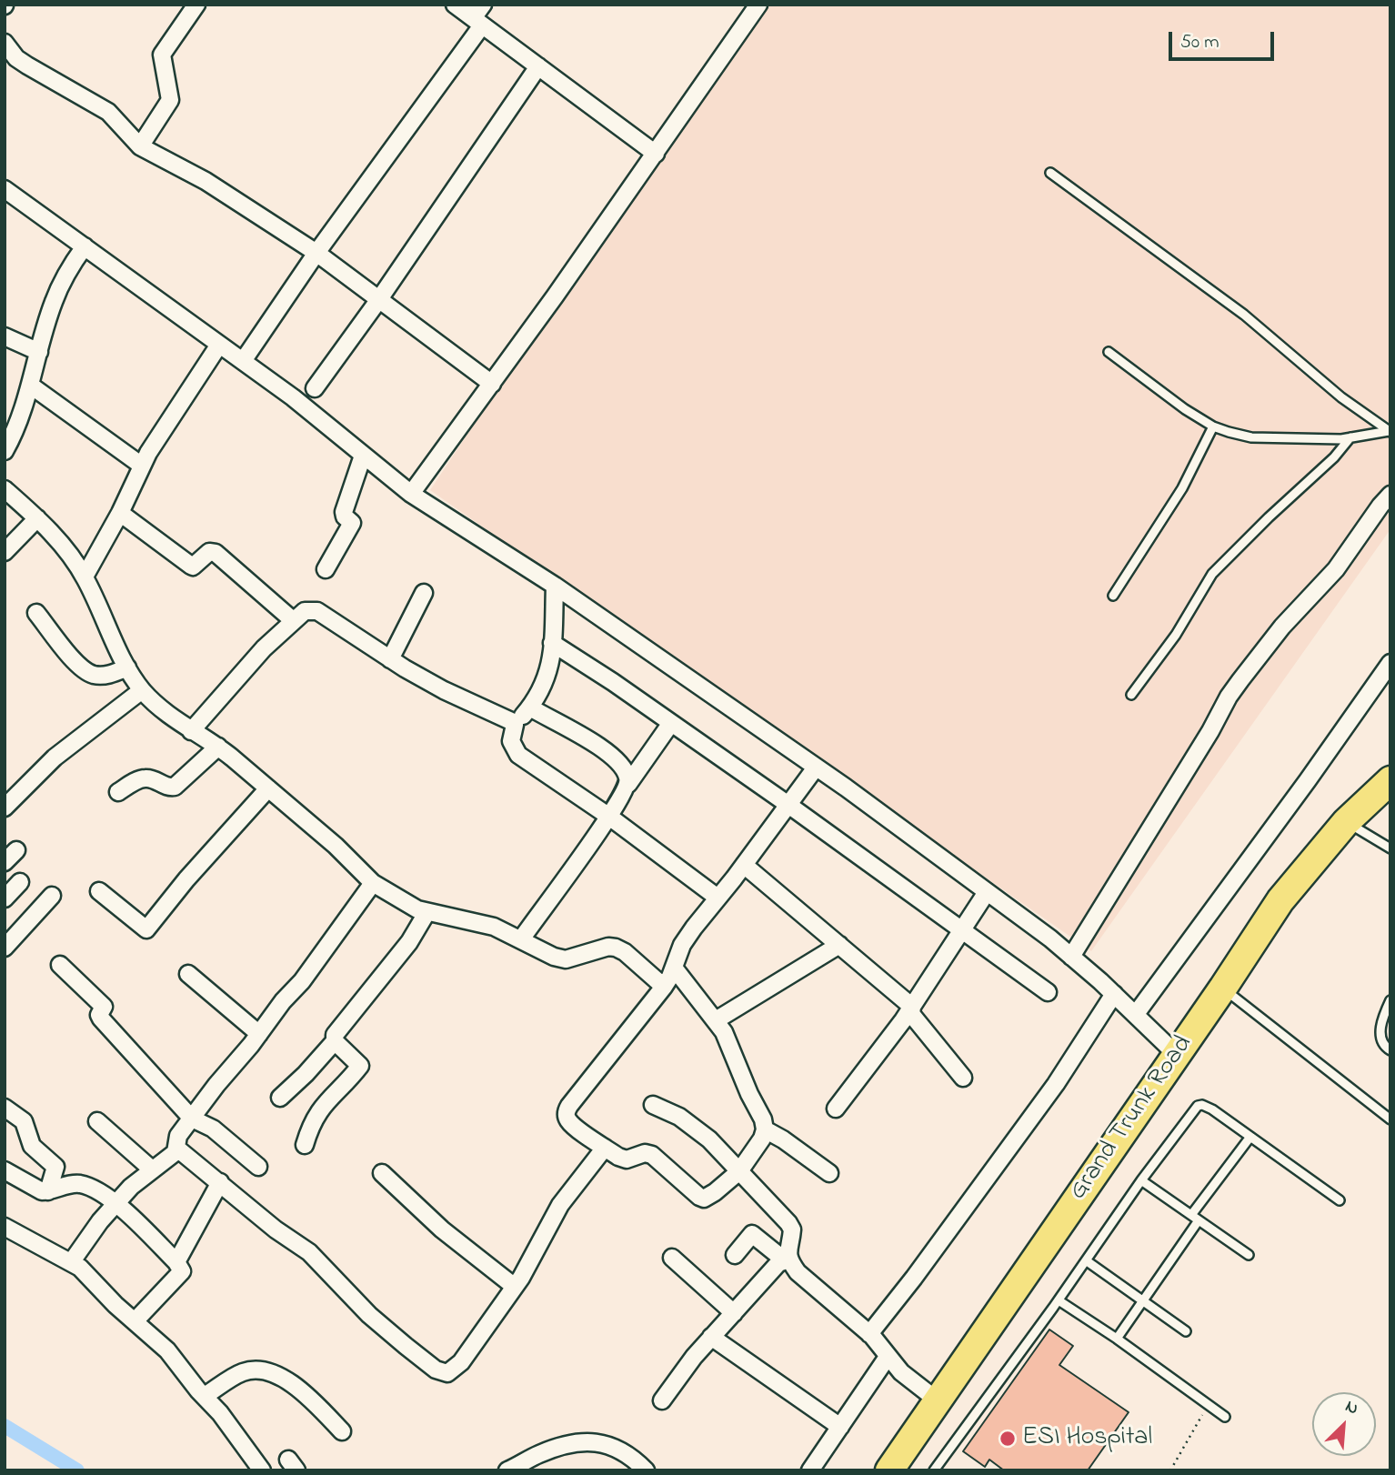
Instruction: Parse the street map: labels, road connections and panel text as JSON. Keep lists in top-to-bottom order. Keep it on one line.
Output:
{"streets":{"main road":["Grand Trunk Road"]},"places":["ESI Hospital"],"scale_bar":"50 m","north":"top right"}
